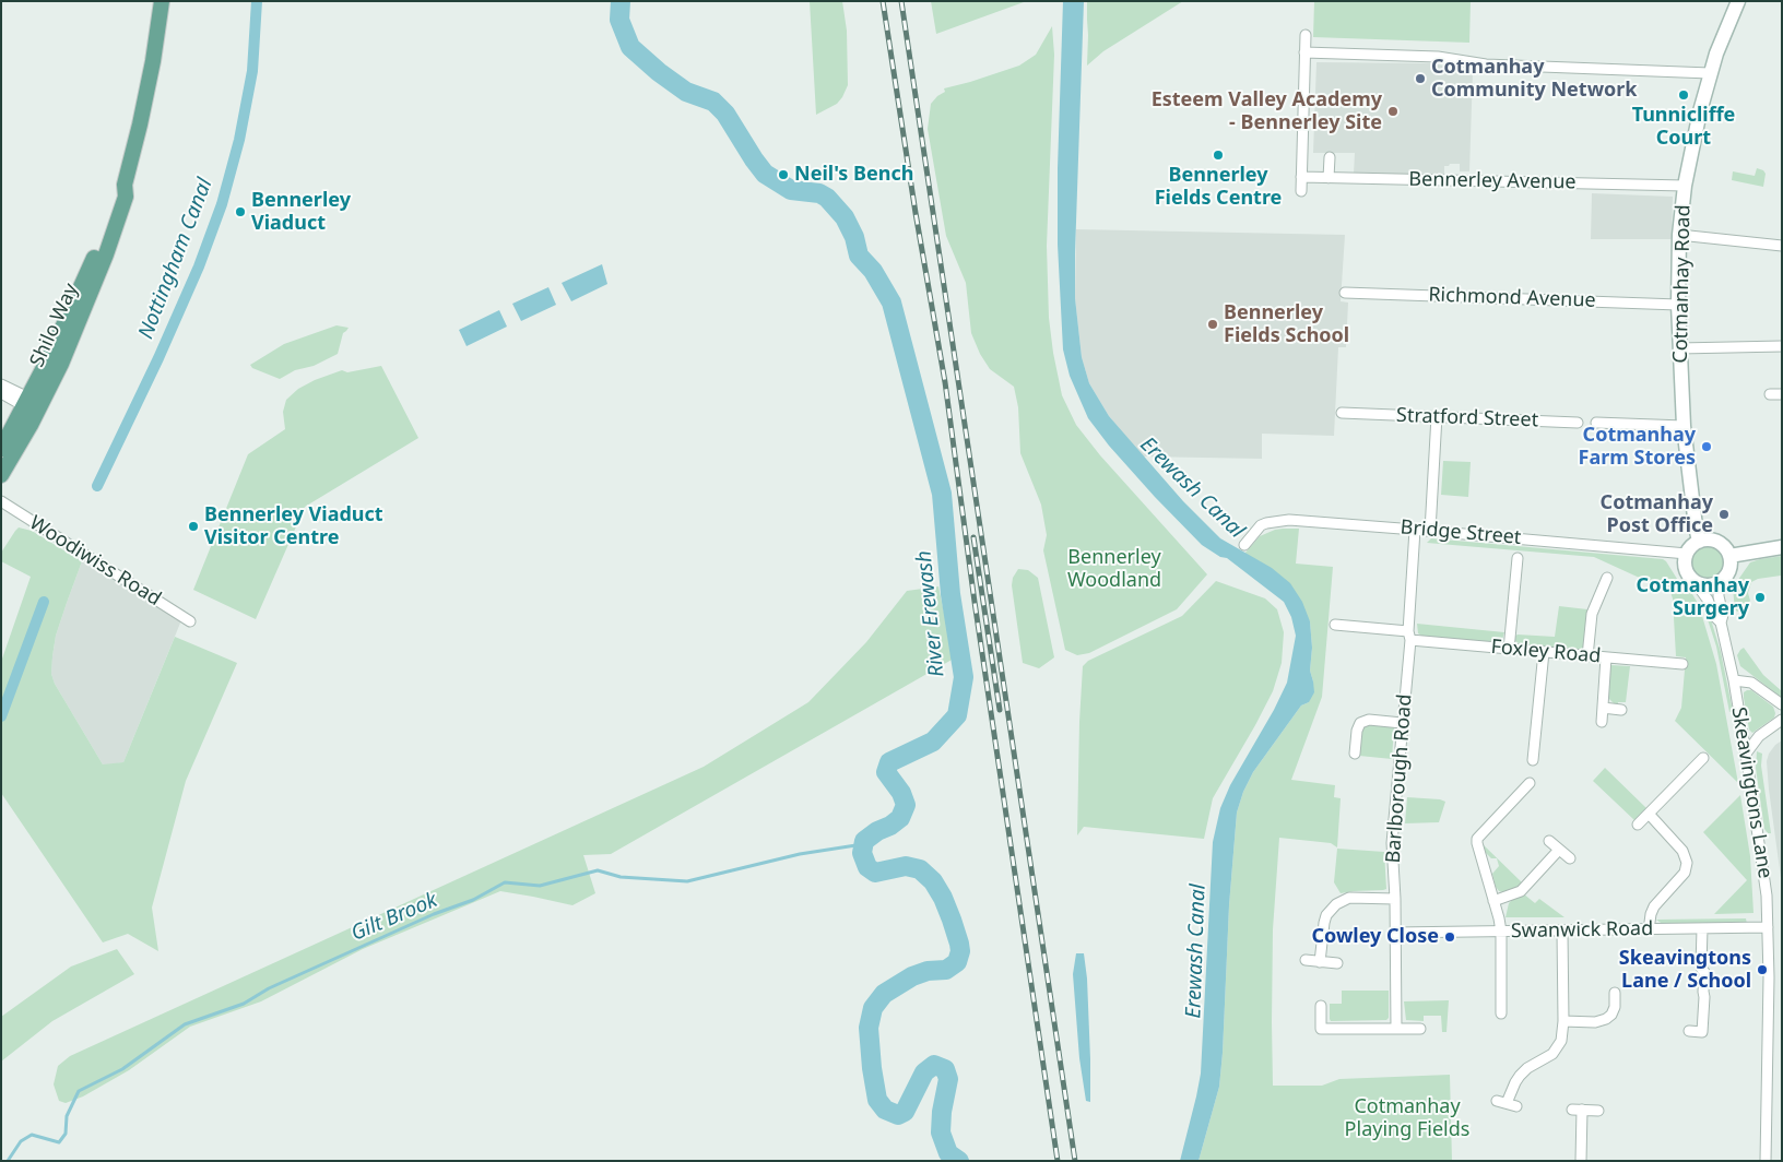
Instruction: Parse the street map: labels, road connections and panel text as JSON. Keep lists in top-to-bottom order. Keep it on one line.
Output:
{"streets":{"main road":["Shilo Way"],"street":["Bennerley Avenue","Cotmanhay Road","Richmond Avenue","Stratford Street","Bridge Street","Woodiwiss Road","Foxley Road","Barlborough Road","Skeavingtons Lane","Swanwick Road"]},"crossings":[["Bennerley Avenue","Cotmanhay Road"],["Cotmanhay Road","Richmond Avenue"],["Cotmanhay Road","Bridge Street"],["Cotmanhay Road","Skeavingtons Lane"],["Bridge Street","Barlborough Road"],["Bridge Street","Skeavingtons Lane"],["Foxley Road","Barlborough Road"],["Barlborough Road","Swanwick Road"],["Skeavingtons Lane","Swanwick Road"]],"water":["Nottingham Canal","Erewash Canal","River Erewash","Gilt Brook"],"parks":["Bennerley Woodland","Cotmanhay Playing Fields"],"places":["Cotmanhay Community Network","Tunnicliffe Court","Esteem Valley Academy - Bennerley Site","Bennerley Fields Centre","Neil's Bench","Bennerley Viaduct","Bennerley Fields School","Cotmanhay Farm Stores","Cotmanhay Post Office","Bennerley Viaduct Visitor Centre","Cotmanhay Surgery","Cowley Close","Skeavingtons Lane / School"]}
